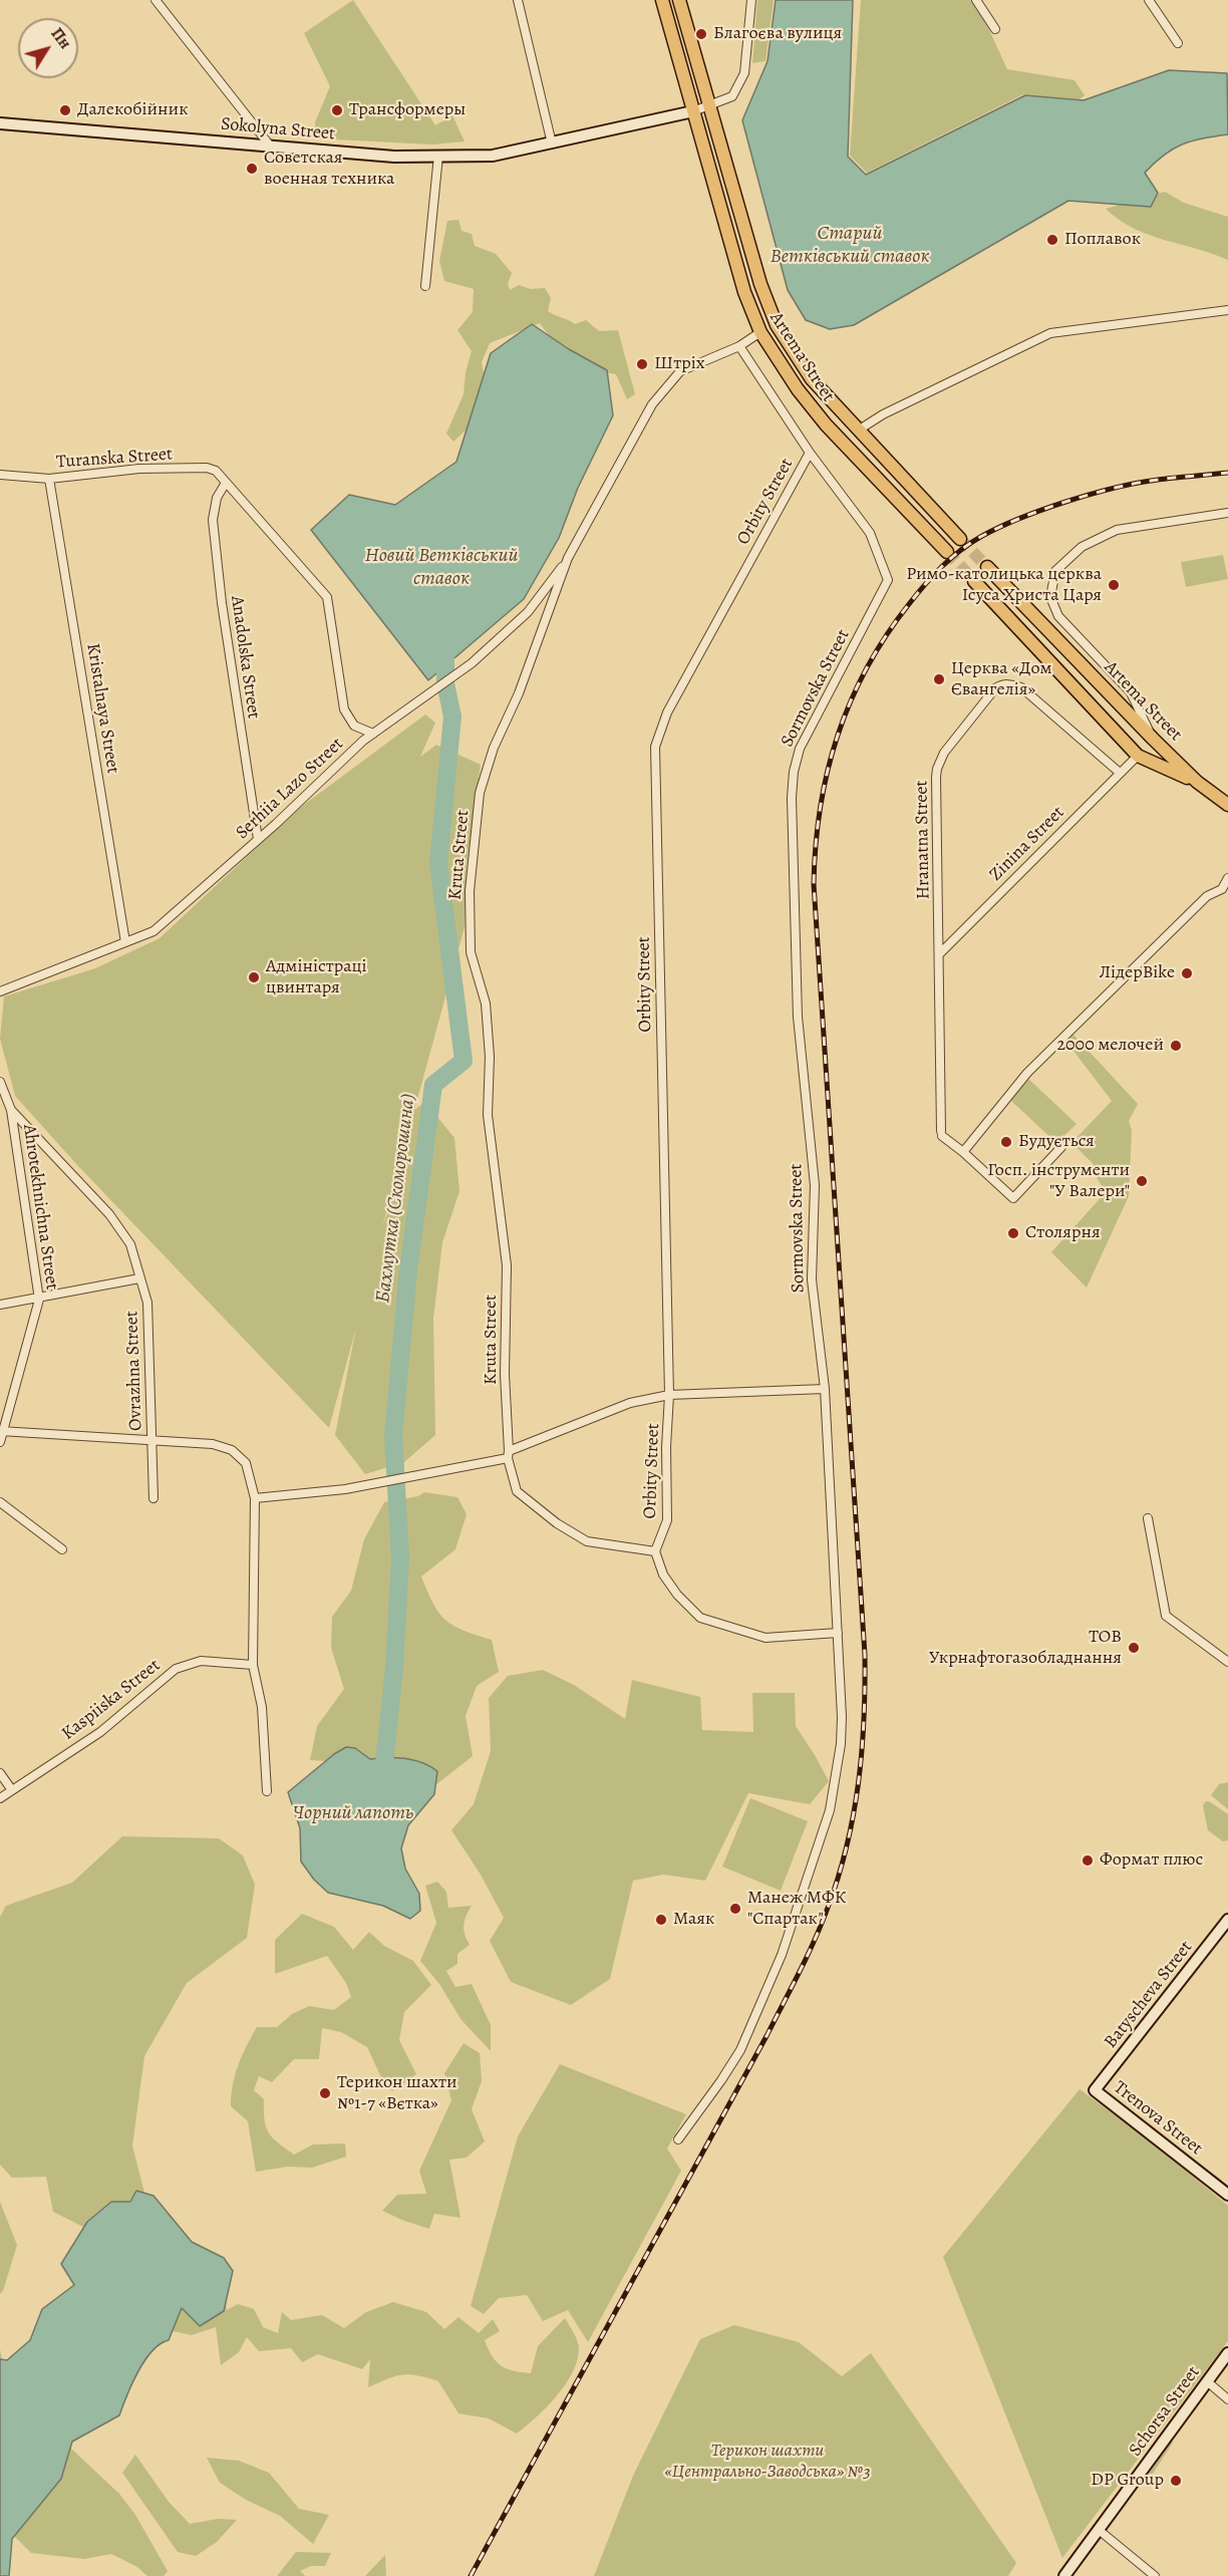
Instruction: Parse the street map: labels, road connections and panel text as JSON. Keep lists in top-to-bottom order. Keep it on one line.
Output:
{"streets":{"main road":["Artema Street"],"street":["Sokolyna Street","Turanska Street","Orbity Street","Anadolska Street","Sormovska Street","Kristalnaya Street","Serhiia Lazo Street","Hranatna Street","Zinina Street","Kruta Street","Ahrotekhnichna Street","Ovrazhna Street","Kaspiiska Street","Batyscheva Street","Trenova Street","Schorsa Street"]},"crossings":[["Sokolyna Street","Artema Street"],["Artema Street","Zinina Street"],["Artema Street","Kruta Street"],["Turanska Street","Anadolska Street"],["Turanska Street","Kristalnaya Street"],["Turanska Street","Serhiia Lazo Street"],["Orbity Street","Sormovska Street"],["Orbity Street","Kruta Street"],["Anadolska Street","Serhiia Lazo Street"],["Sormovska Street","Kruta Street"],["Kristalnaya Street","Serhiia Lazo Street"],["Serhiia Lazo Street","Kruta Street"],["Hranatna Street","Zinina Street"],["Ahrotekhnichna Street","Ovrazhna Street"],["Batyscheva Street","Trenova Street"]],"water":["Старий Ветківський ставок","Новий Ветківський ставок","Бахмутка (Скоморошина)","Чорний лапоть"],"parks":["Терикон шахти «Центрально-Заводська» №3"],"places":["Благоєва вулиця","Далекобійник","Трансформеры","Советская военная техника","Поплавок","Штріх","Римо-католицька церква Ісуса Христа Царя","Церква «Дом Євангелія»","ЛідерBike","Адміністраці цвинтаря","2000 мелочей","Будується","Госп. інструменти \"У Валери\"","Столярня","ТОВ Укрнафтогазобладнання","Формат плюс","Манеж МФК \"Спартак\"","Маяк","Терикон шахти №1-7 «Вєтка»","DP Group"],"north":"top right"}
